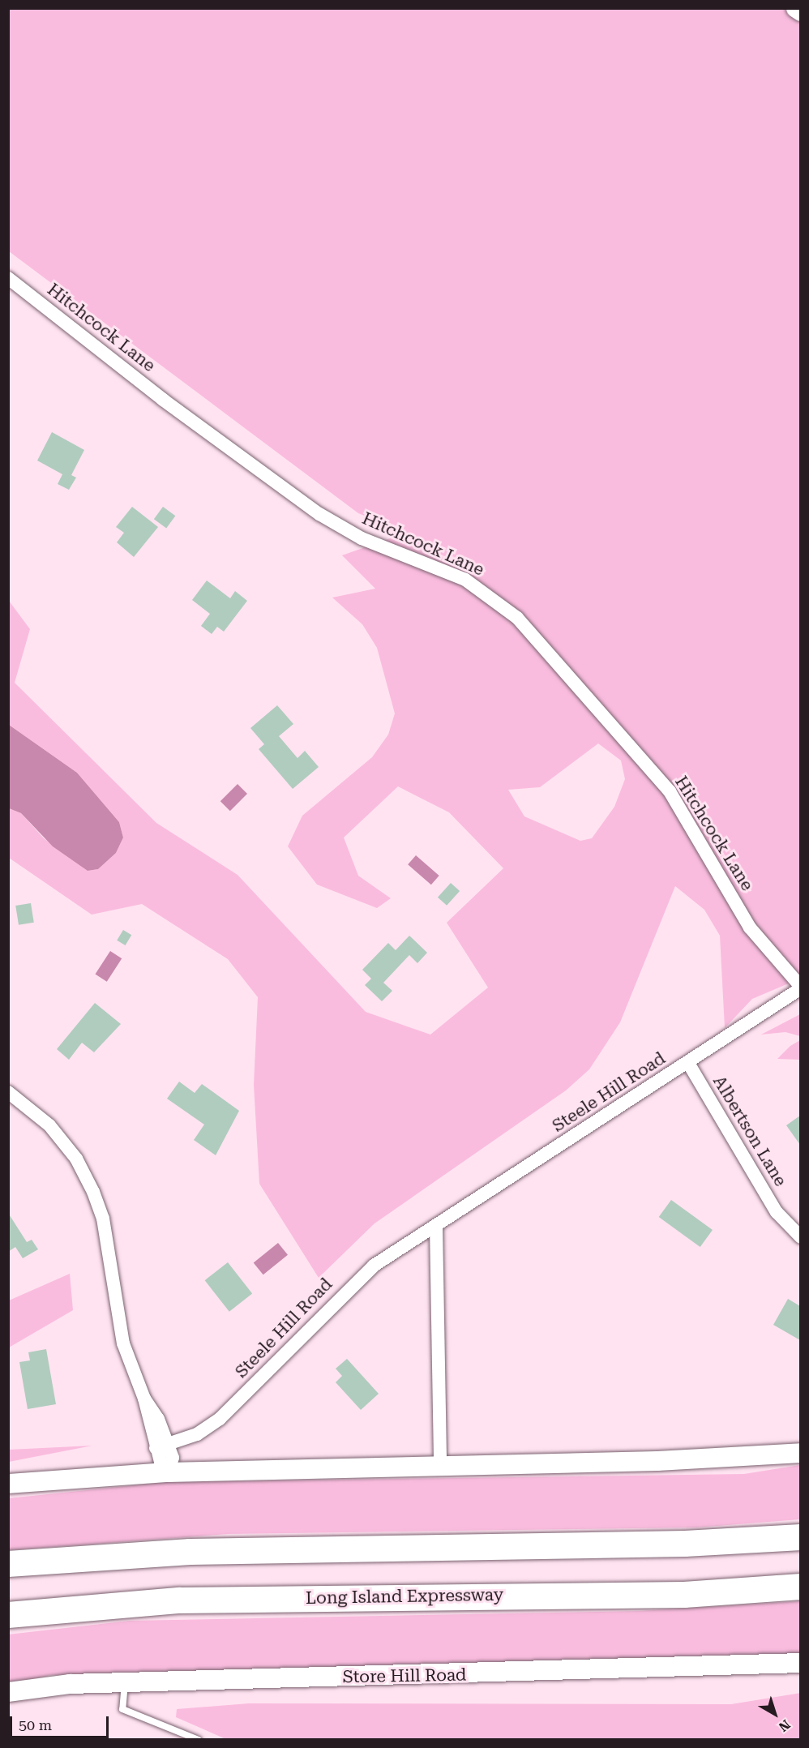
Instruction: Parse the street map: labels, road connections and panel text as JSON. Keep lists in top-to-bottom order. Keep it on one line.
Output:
{"streets":{"highway":["Long Island Expressway"],"main road":["Store Hill Road"],"street":["Hitchcock Lane","Steele Hill Road","Albertson Lane"]},"crossings":[["Hitchcock Lane","Steele Hill Road"],["Steele Hill Road","Albertson Lane"]],"scale_bar":"50 m","north":"bottom right"}
